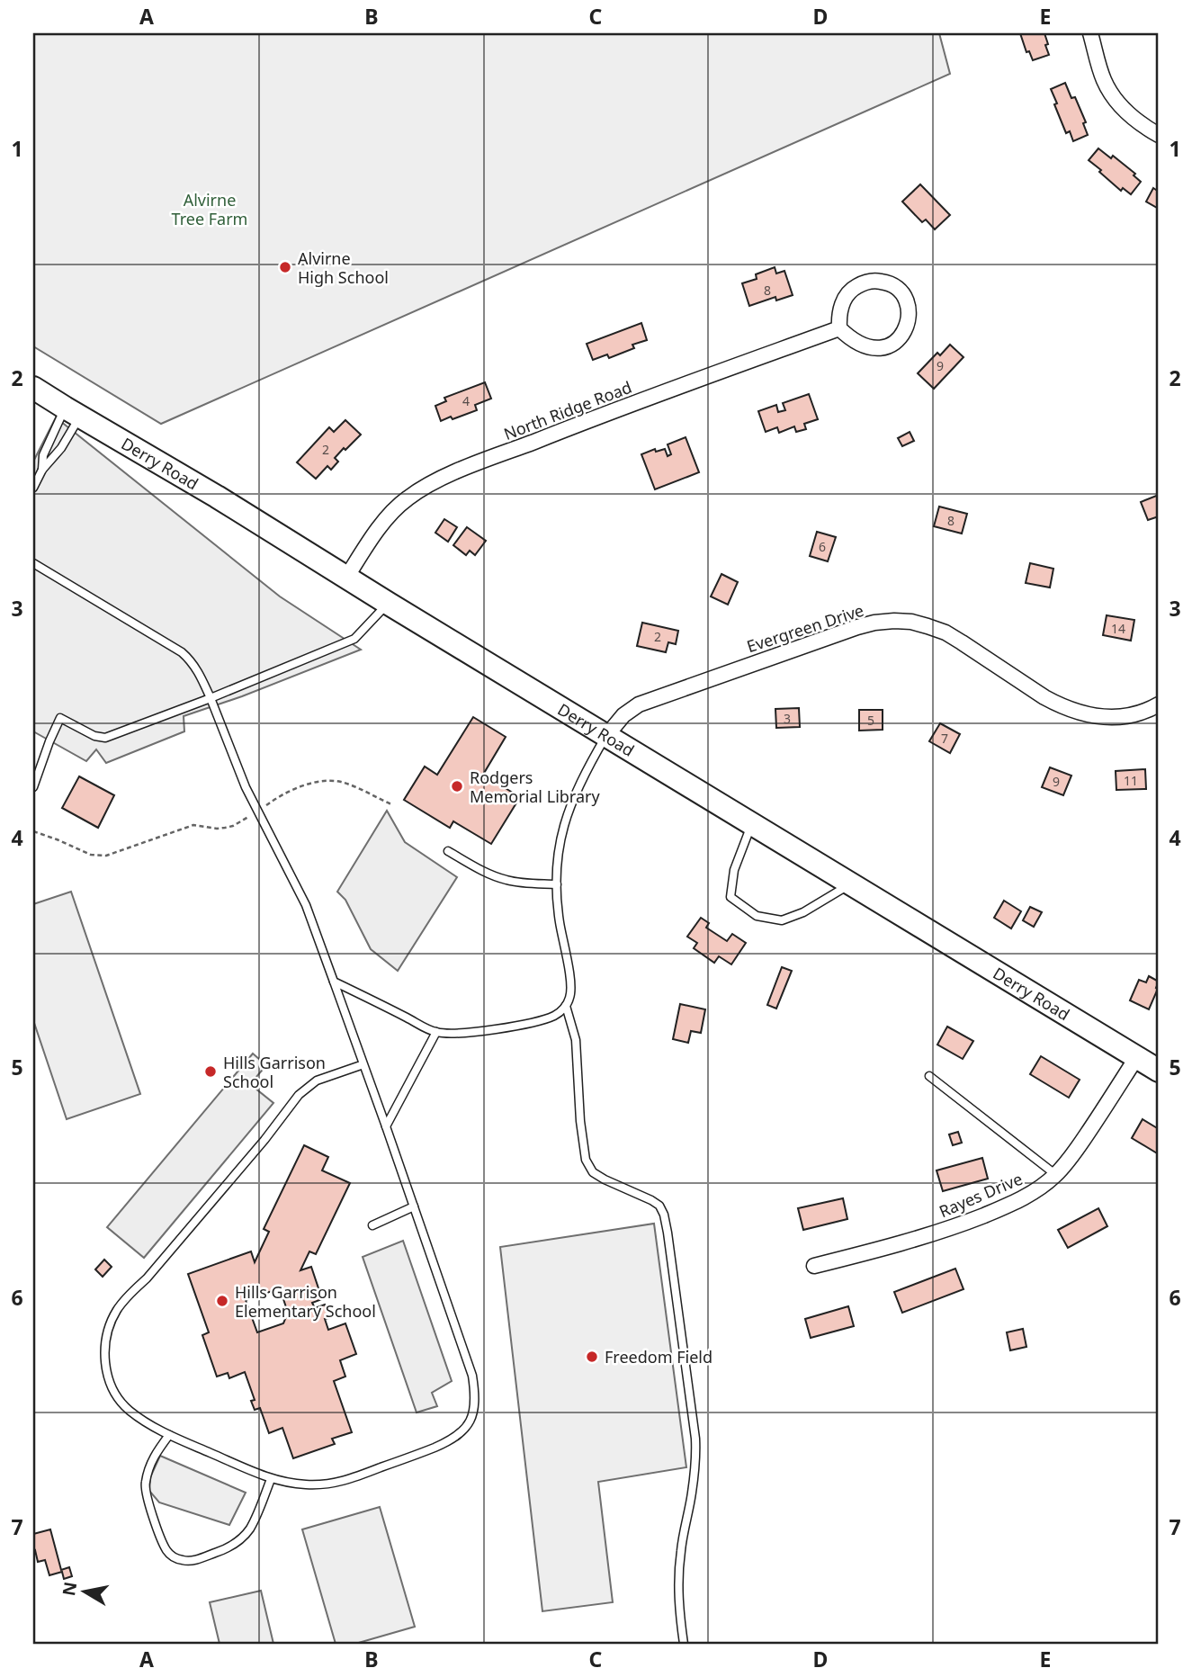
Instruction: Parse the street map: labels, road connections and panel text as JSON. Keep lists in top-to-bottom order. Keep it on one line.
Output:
{"streets":{"main road":["Derry Road"],"street":["North Ridge Road","Evergreen Drive","Rayes Drive"]},"crossings":[["North Ridge Road","Derry Road"],["Derry Road","Evergreen Drive"],["Derry Road","Rayes Drive"]],"parks":["Alvirne Tree Farm"],"places":["Alvirne High School","Rodgers Memorial Library","Hills Garrison School","Hills Garrison Elementary School","Freedom Field"],"house_numbers":["8","9","4","2","8","6","14","2","3","5","7","11","9"],"north":"left","grid":{"columns":["A","B","C","D","E"],"rows":["1","2","3","4","5","6","7"]}}
